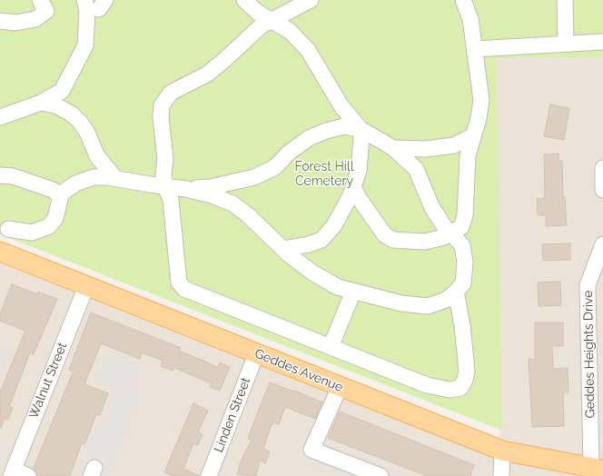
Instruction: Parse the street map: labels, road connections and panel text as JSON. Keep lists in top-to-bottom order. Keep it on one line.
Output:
{"streets":{"main road":["Geddes Avenue"],"street":["Geddes Heights Drive","Walnut Street","Linden Street"]},"crossings":[["Geddes Heights Drive","Geddes Avenue"],["Geddes Avenue","Walnut Street"],["Geddes Avenue","Linden Street"]],"parks":["Forest Hill Cemetery"]}
